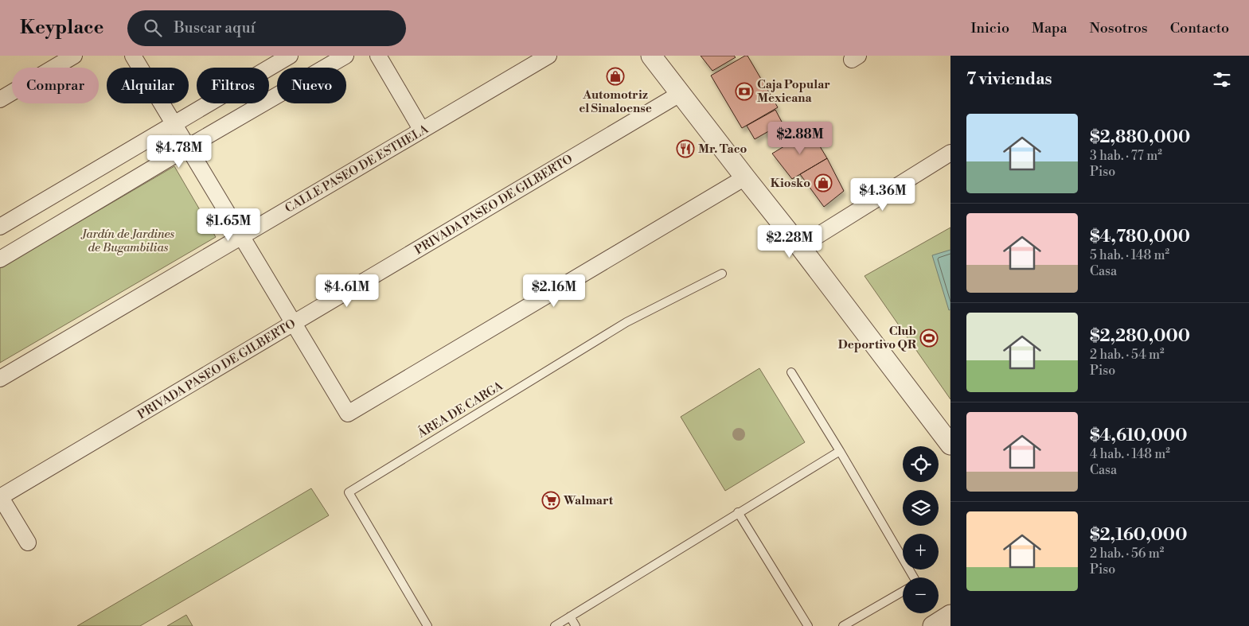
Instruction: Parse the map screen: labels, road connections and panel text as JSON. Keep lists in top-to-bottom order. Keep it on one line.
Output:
{"streets":{"street":["CALLE PASEO DE ESTHELA","PRIVADA PASEO DE GILBERTO"],"lane":["ÁREA DE CARGA"]},"parks":["Jardín de Jardines de Bugambilias"],"places":{"shop":["Automotriz el Sinaloense","Kiosko"],"bank":["Caja Popular Mexicana"],"restaurant":["Mr. Taco"],"sports":["Club Deportivo QR"],"supermarket":["Walmart"]},"page":{"header":"Keyplace","search":"Buscar aquí","nav":["Inicio","Mapa","Nosotros","Contacto"],"heading":"7 viviendas","chip":["Comprar","Alquilar","Filtros","Nuevo"],"list":[{"name":"$2,880,000","note":"3 hab. · 77 m² · Piso"},{"name":"$4,780,000","note":"5 hab. · 148 m² · Casa"},{"name":"$2,280,000","note":"2 hab. · 54 m² · Piso"},{"name":"$4,610,000","note":"4 hab. · 148 m² · Casa"},{"name":"$2,160,000","note":"2 hab. · 56 m² · Piso"}],"price":["$2.88M","$4.78M","$4.36M","$1.65M","$2.28M","$4.61M","$2.16M"],"map_buttons":["+","−"]}}
